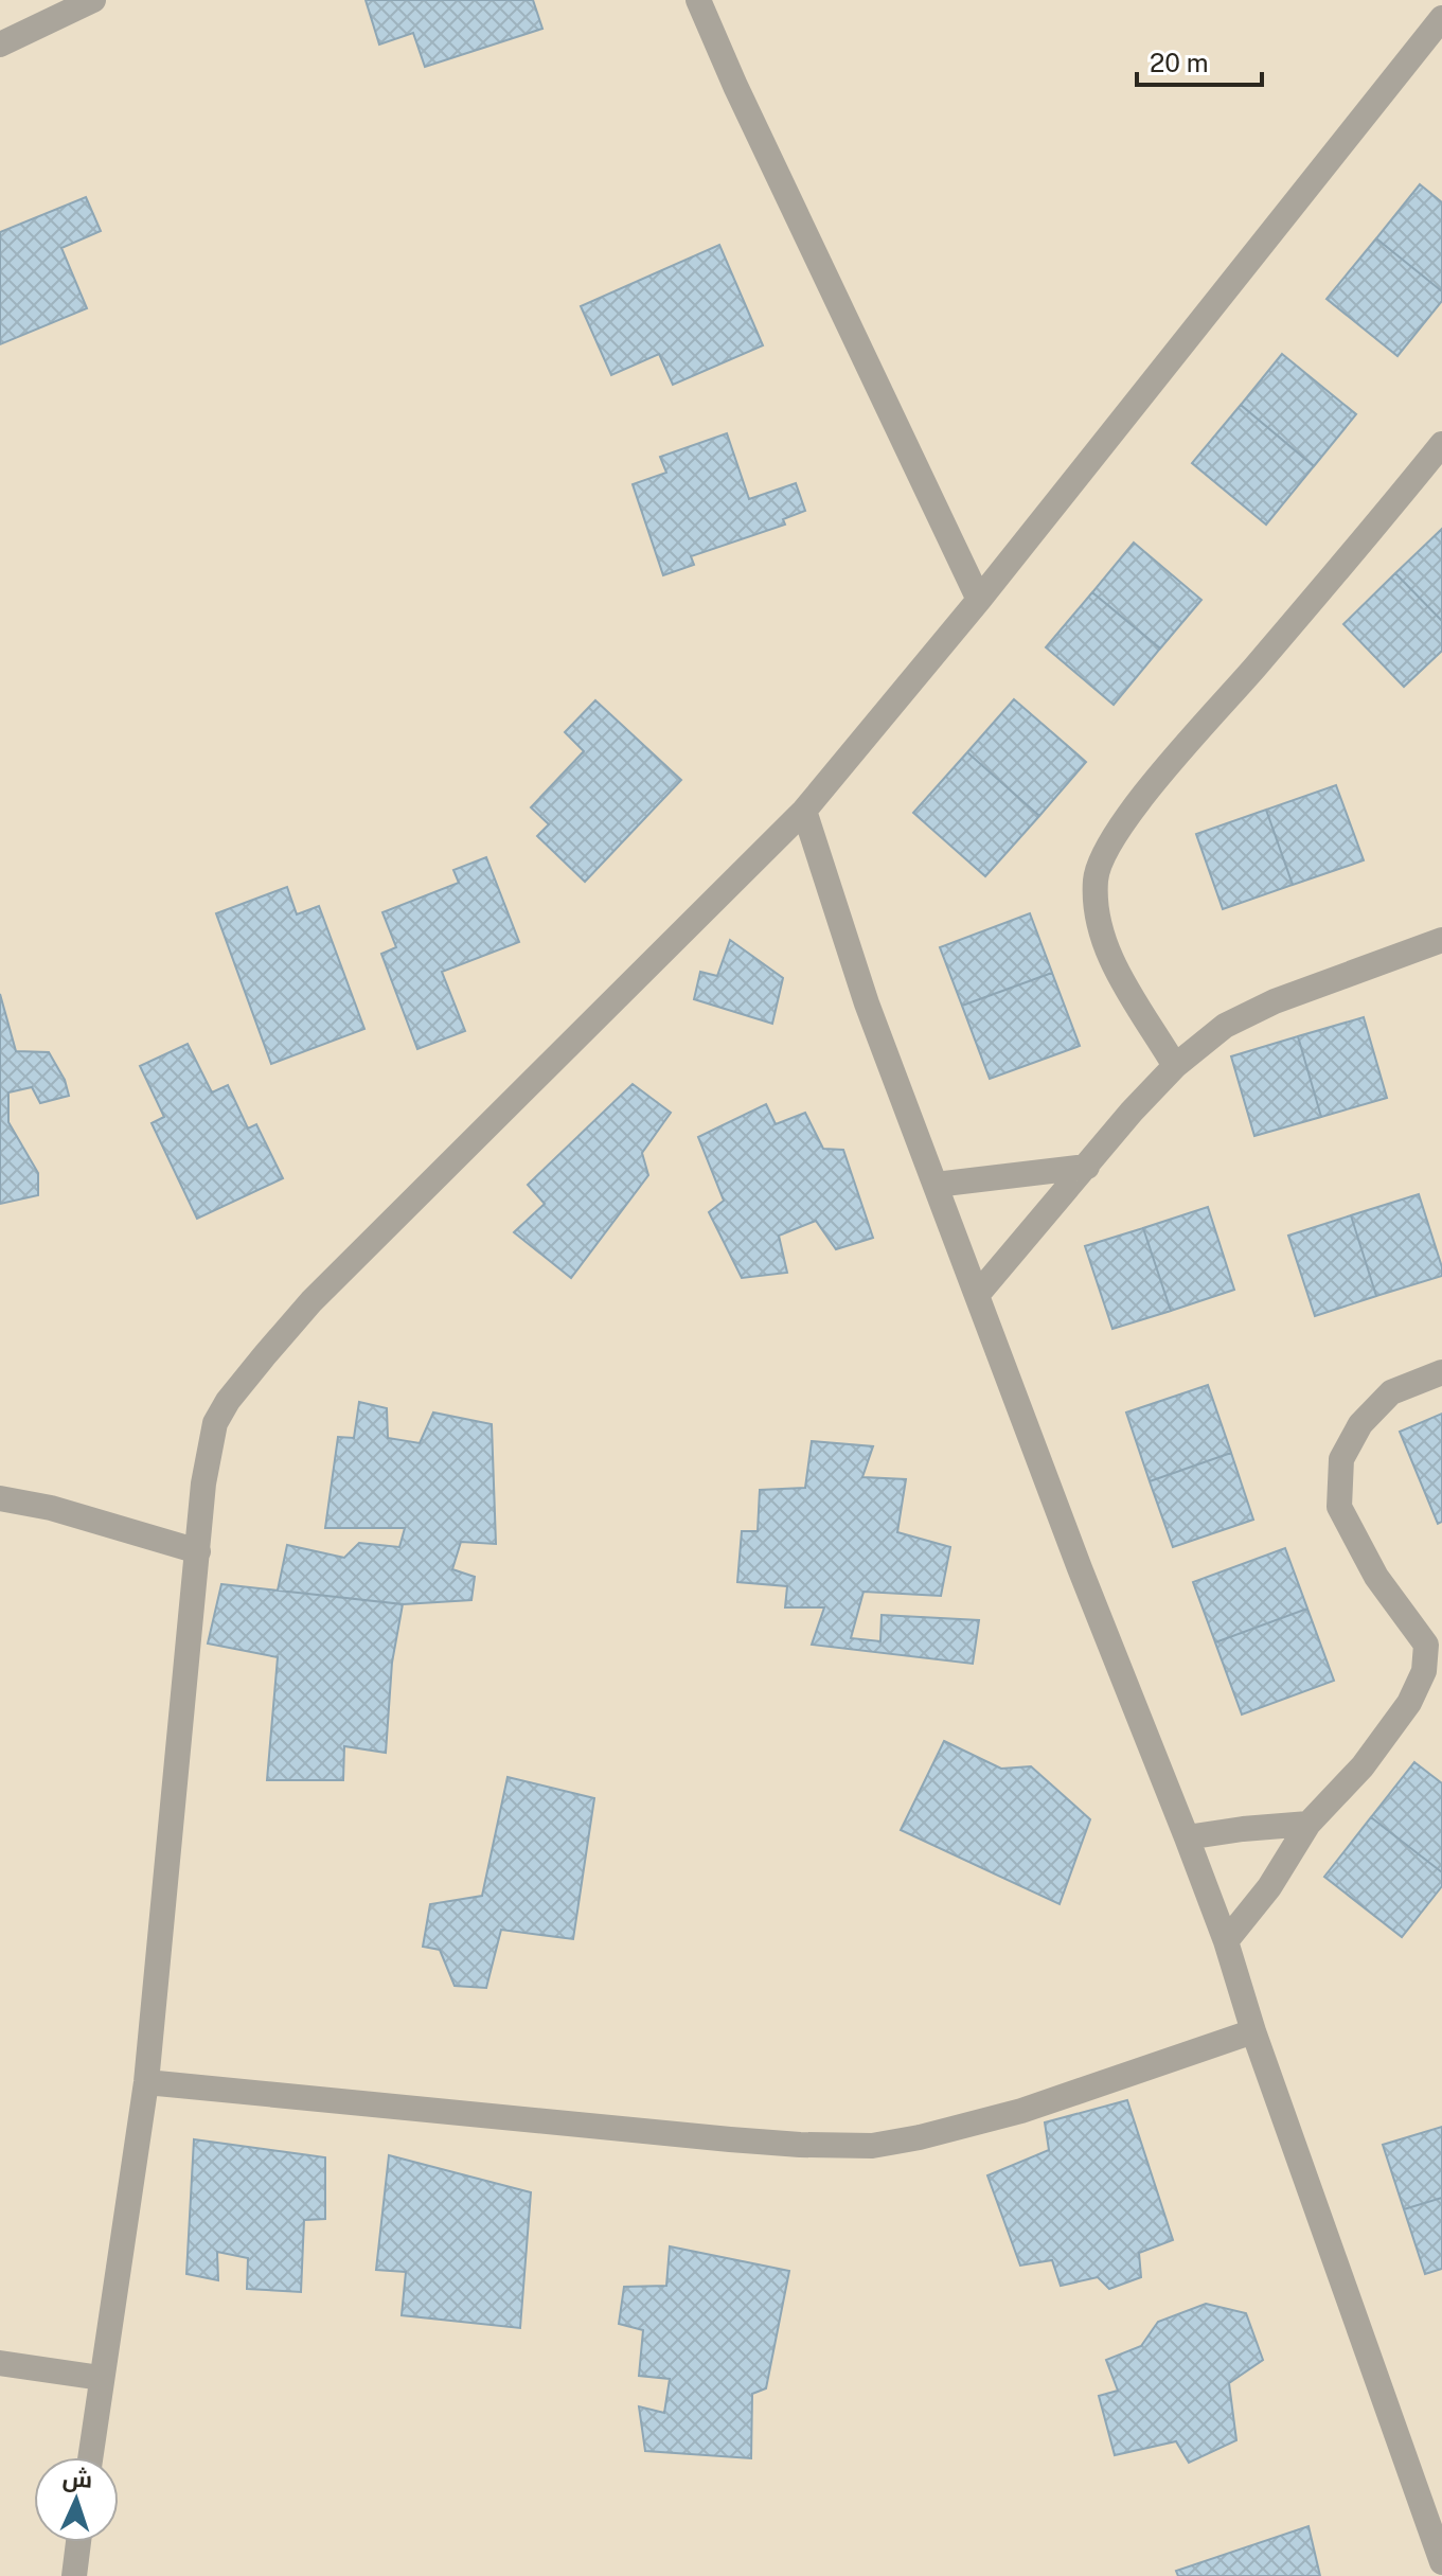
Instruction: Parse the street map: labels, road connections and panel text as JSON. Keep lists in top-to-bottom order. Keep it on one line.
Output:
{"scale_bar":"20 m","north":"top"}
